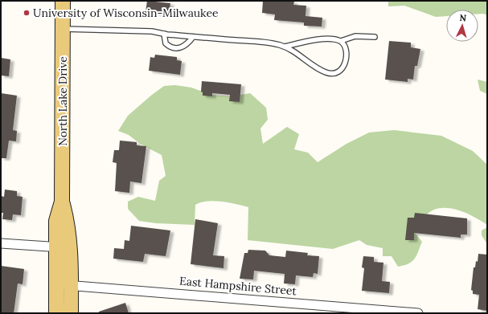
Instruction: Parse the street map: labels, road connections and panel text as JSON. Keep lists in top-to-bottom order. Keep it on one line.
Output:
{"streets":{"main road":["North Lake Drive"],"street":["East Hampshire Street"]},"crossings":[["North Lake Drive","East Hampshire Street"]],"places":["University of Wisconsin-Milwaukee"],"north":"top"}
